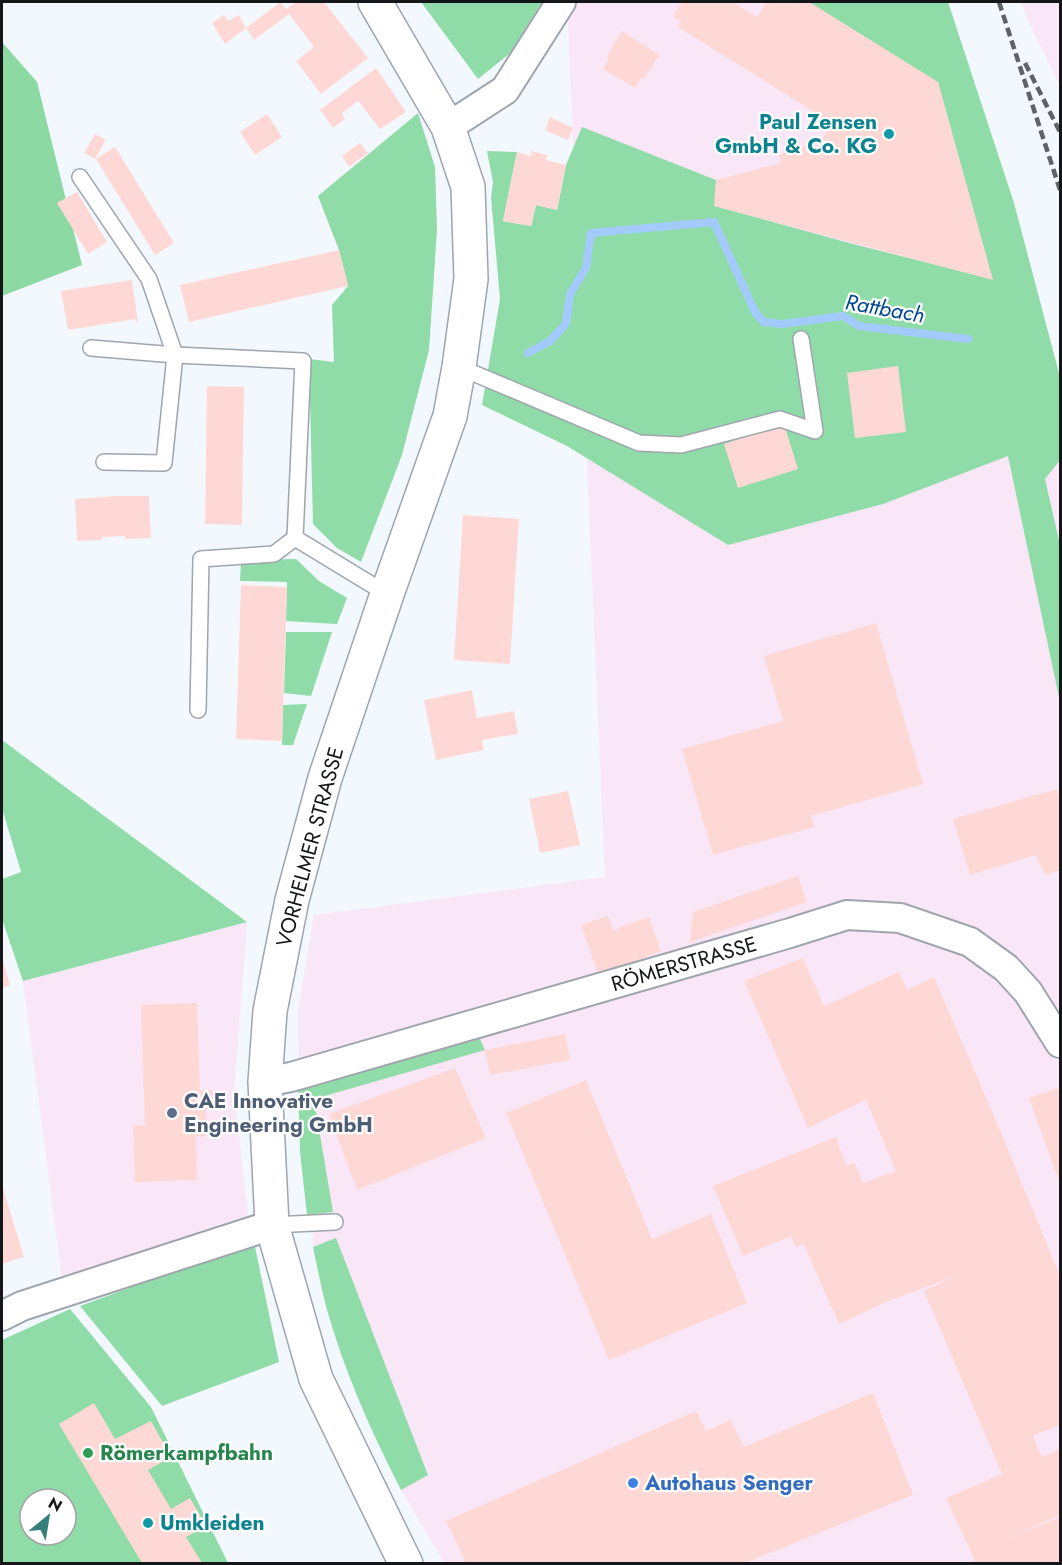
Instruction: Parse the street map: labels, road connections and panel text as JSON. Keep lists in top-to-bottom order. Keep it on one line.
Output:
{"streets":{"street":["VORHELMER STRASSE","RÖMERSTRASSE"]},"crossings":[["VORHELMER STRASSE","RÖMERSTRASSE"]],"water":["Rattbach"],"places":["Paul Zensen GmbH & Co. KG","CAE Innovative Engineering GmbH","Römerkampfbahn","Autohaus Senger","Umkleiden"],"north":"top right"}
